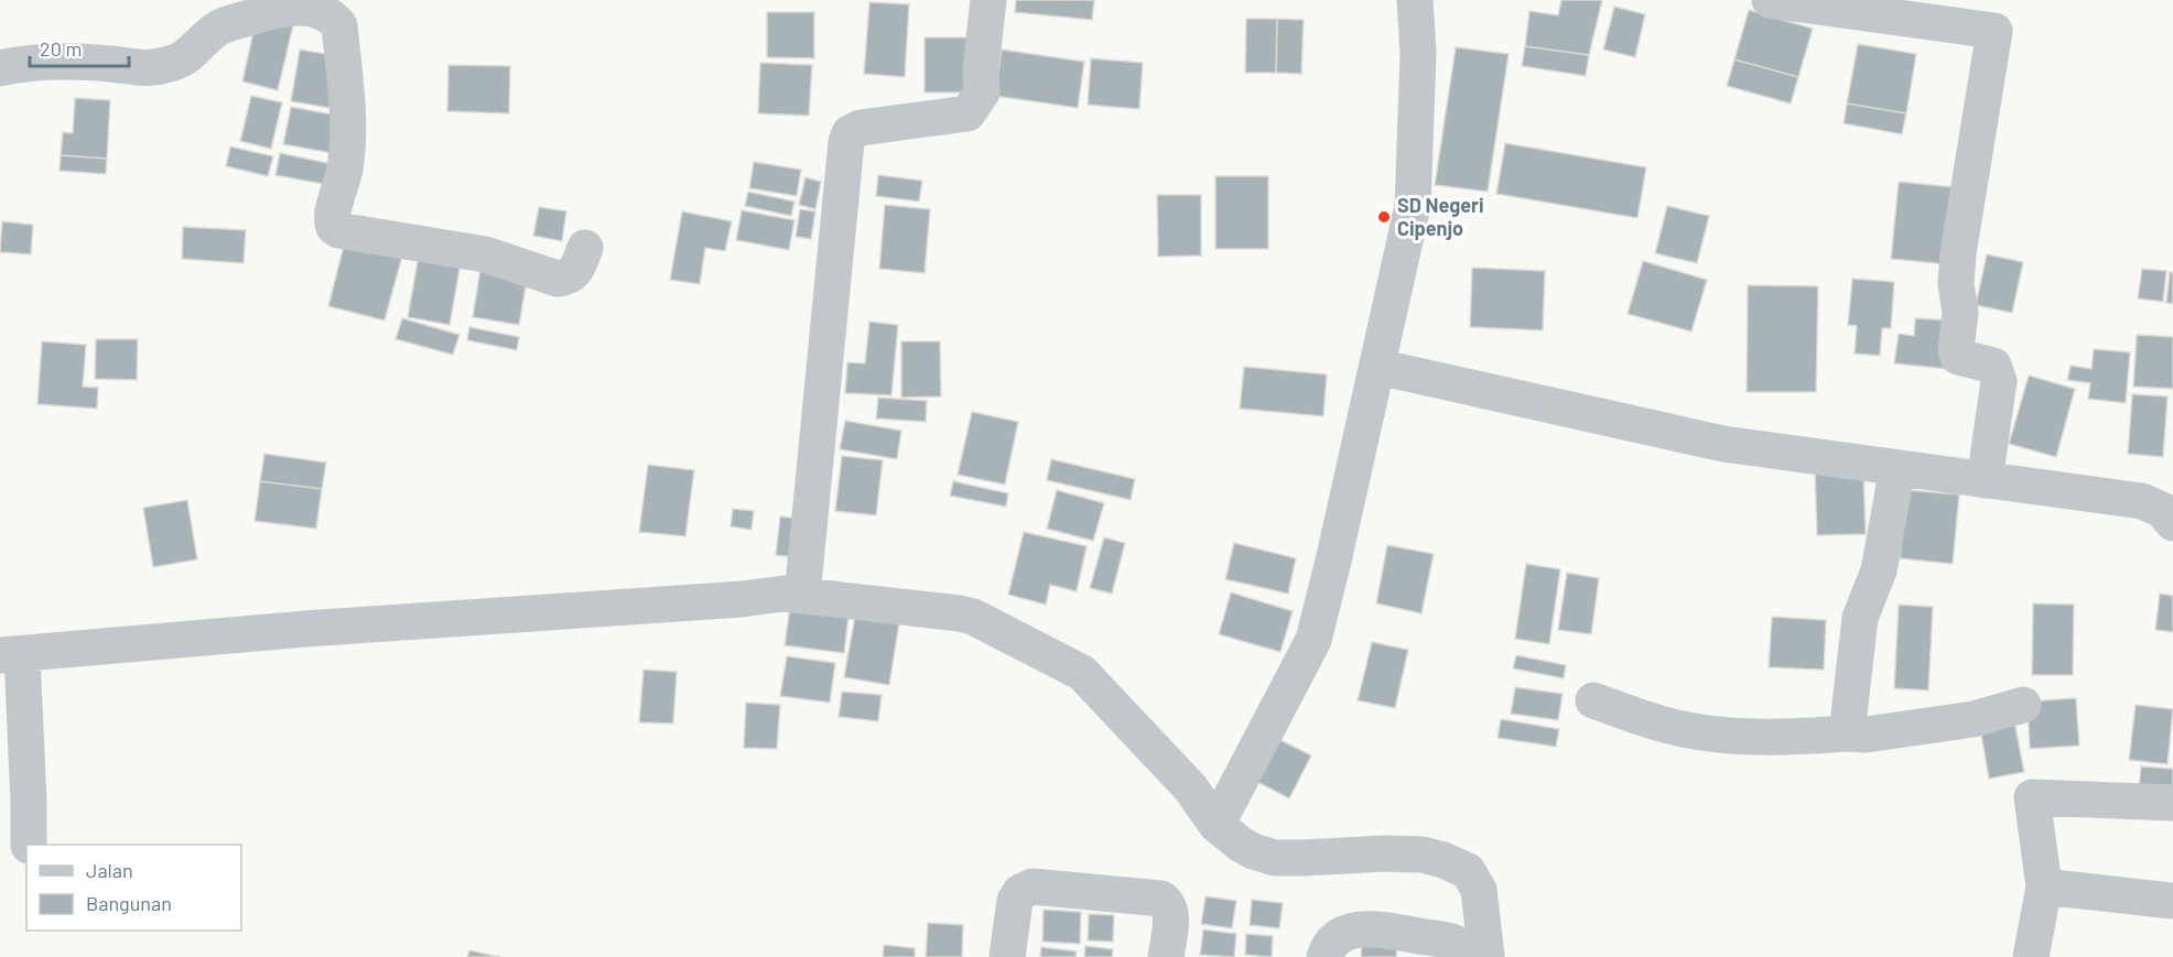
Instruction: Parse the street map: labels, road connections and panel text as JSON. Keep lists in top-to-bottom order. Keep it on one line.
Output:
{"places":["SD Negeri Cipenjo"],"legend":["Jalan","Bangunan"],"scale_bar":"20 m"}
